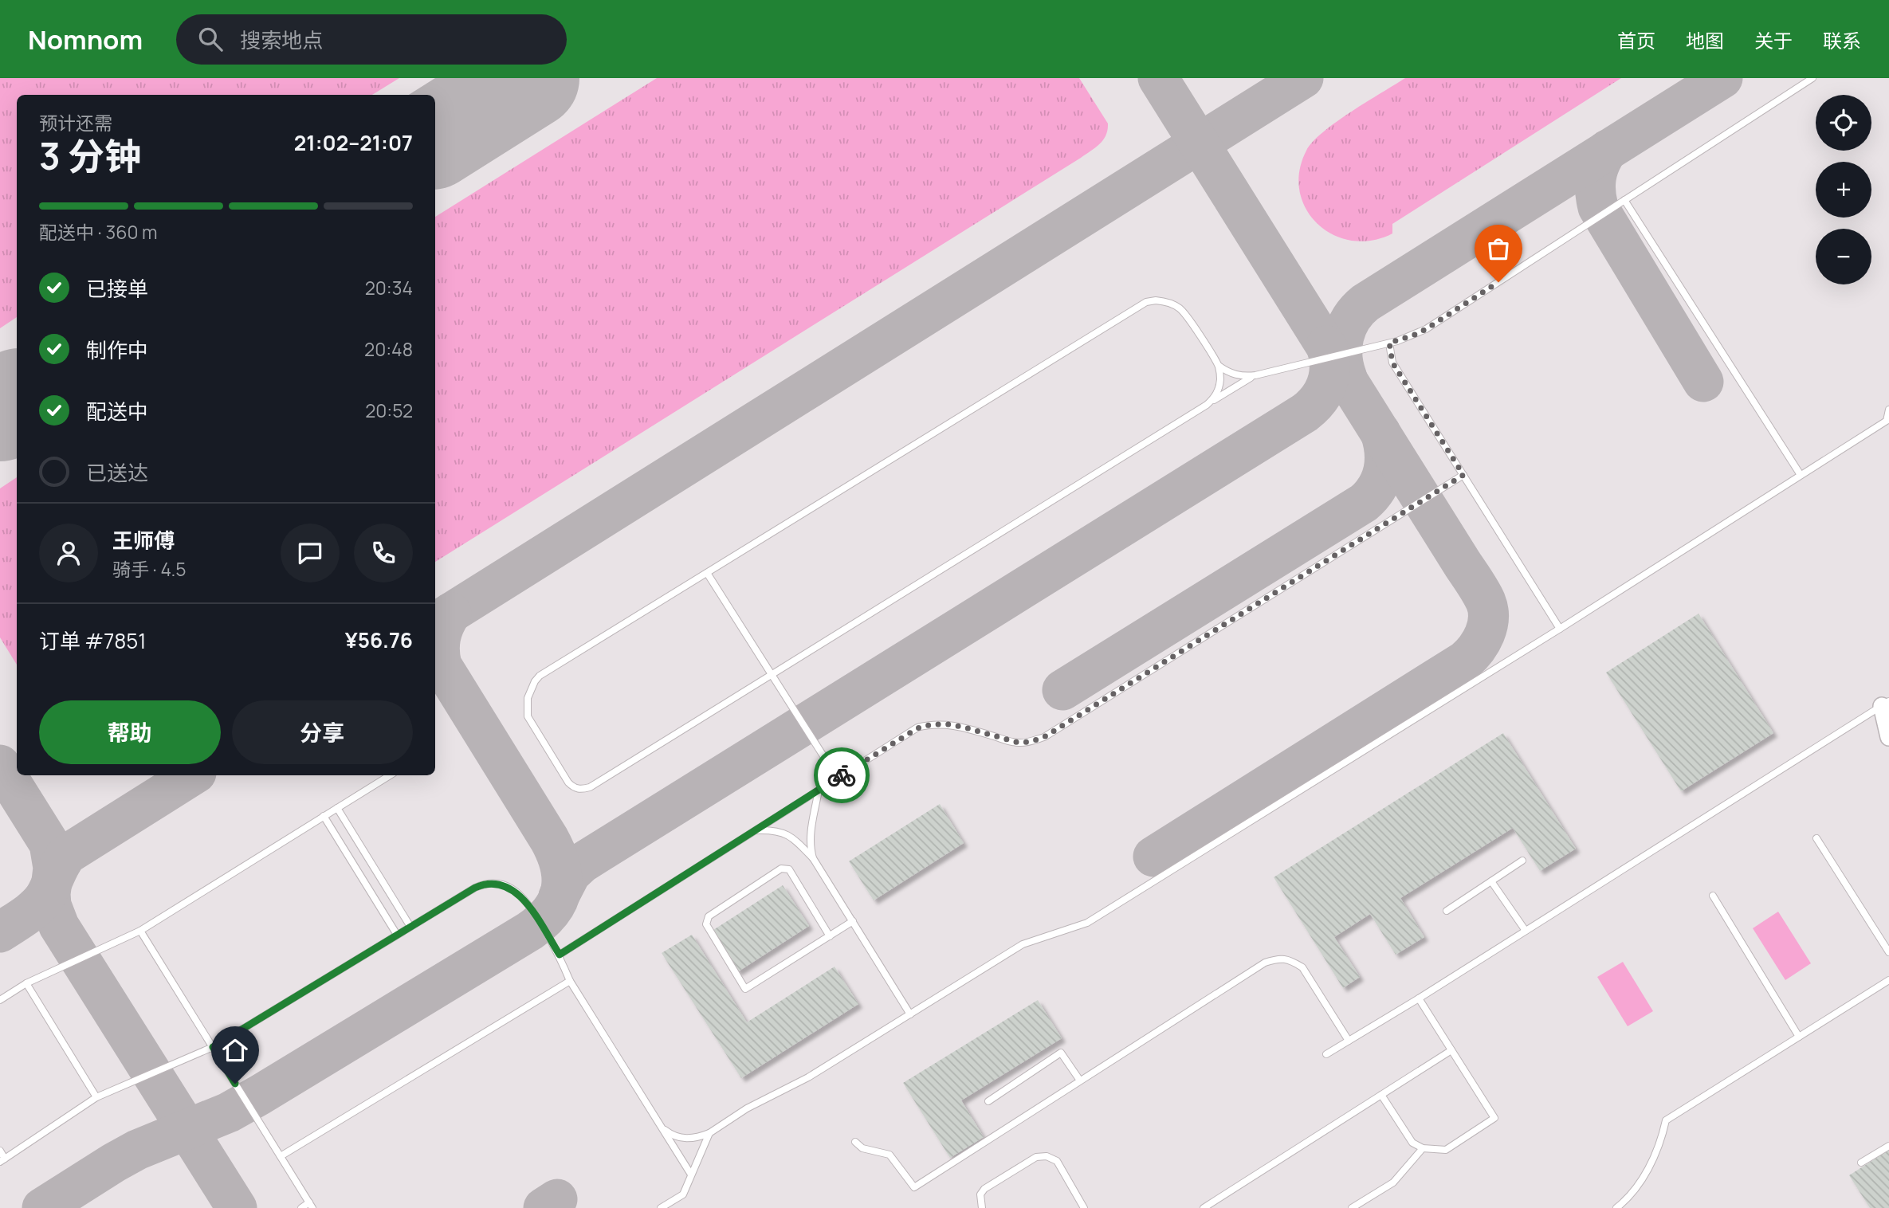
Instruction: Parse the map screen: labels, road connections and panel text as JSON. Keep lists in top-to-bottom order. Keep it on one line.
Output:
{"page":{"header":"Nomnom","search":"搜索地点","nav":["首页","地图","关于","联系"],"map_buttons":["+","−"],"heading":["3 分钟","预计还需","21:02–21:07"],"panel":["王师傅","骑手 · 4.5","订单 #7851","¥56.76"],"bar":"配送中 · 360 m","list":[["已接单","20:34"],["制作中","20:48"],["配送中","20:52"],"已送达"],"buttons":["帮助","分享"]}}
